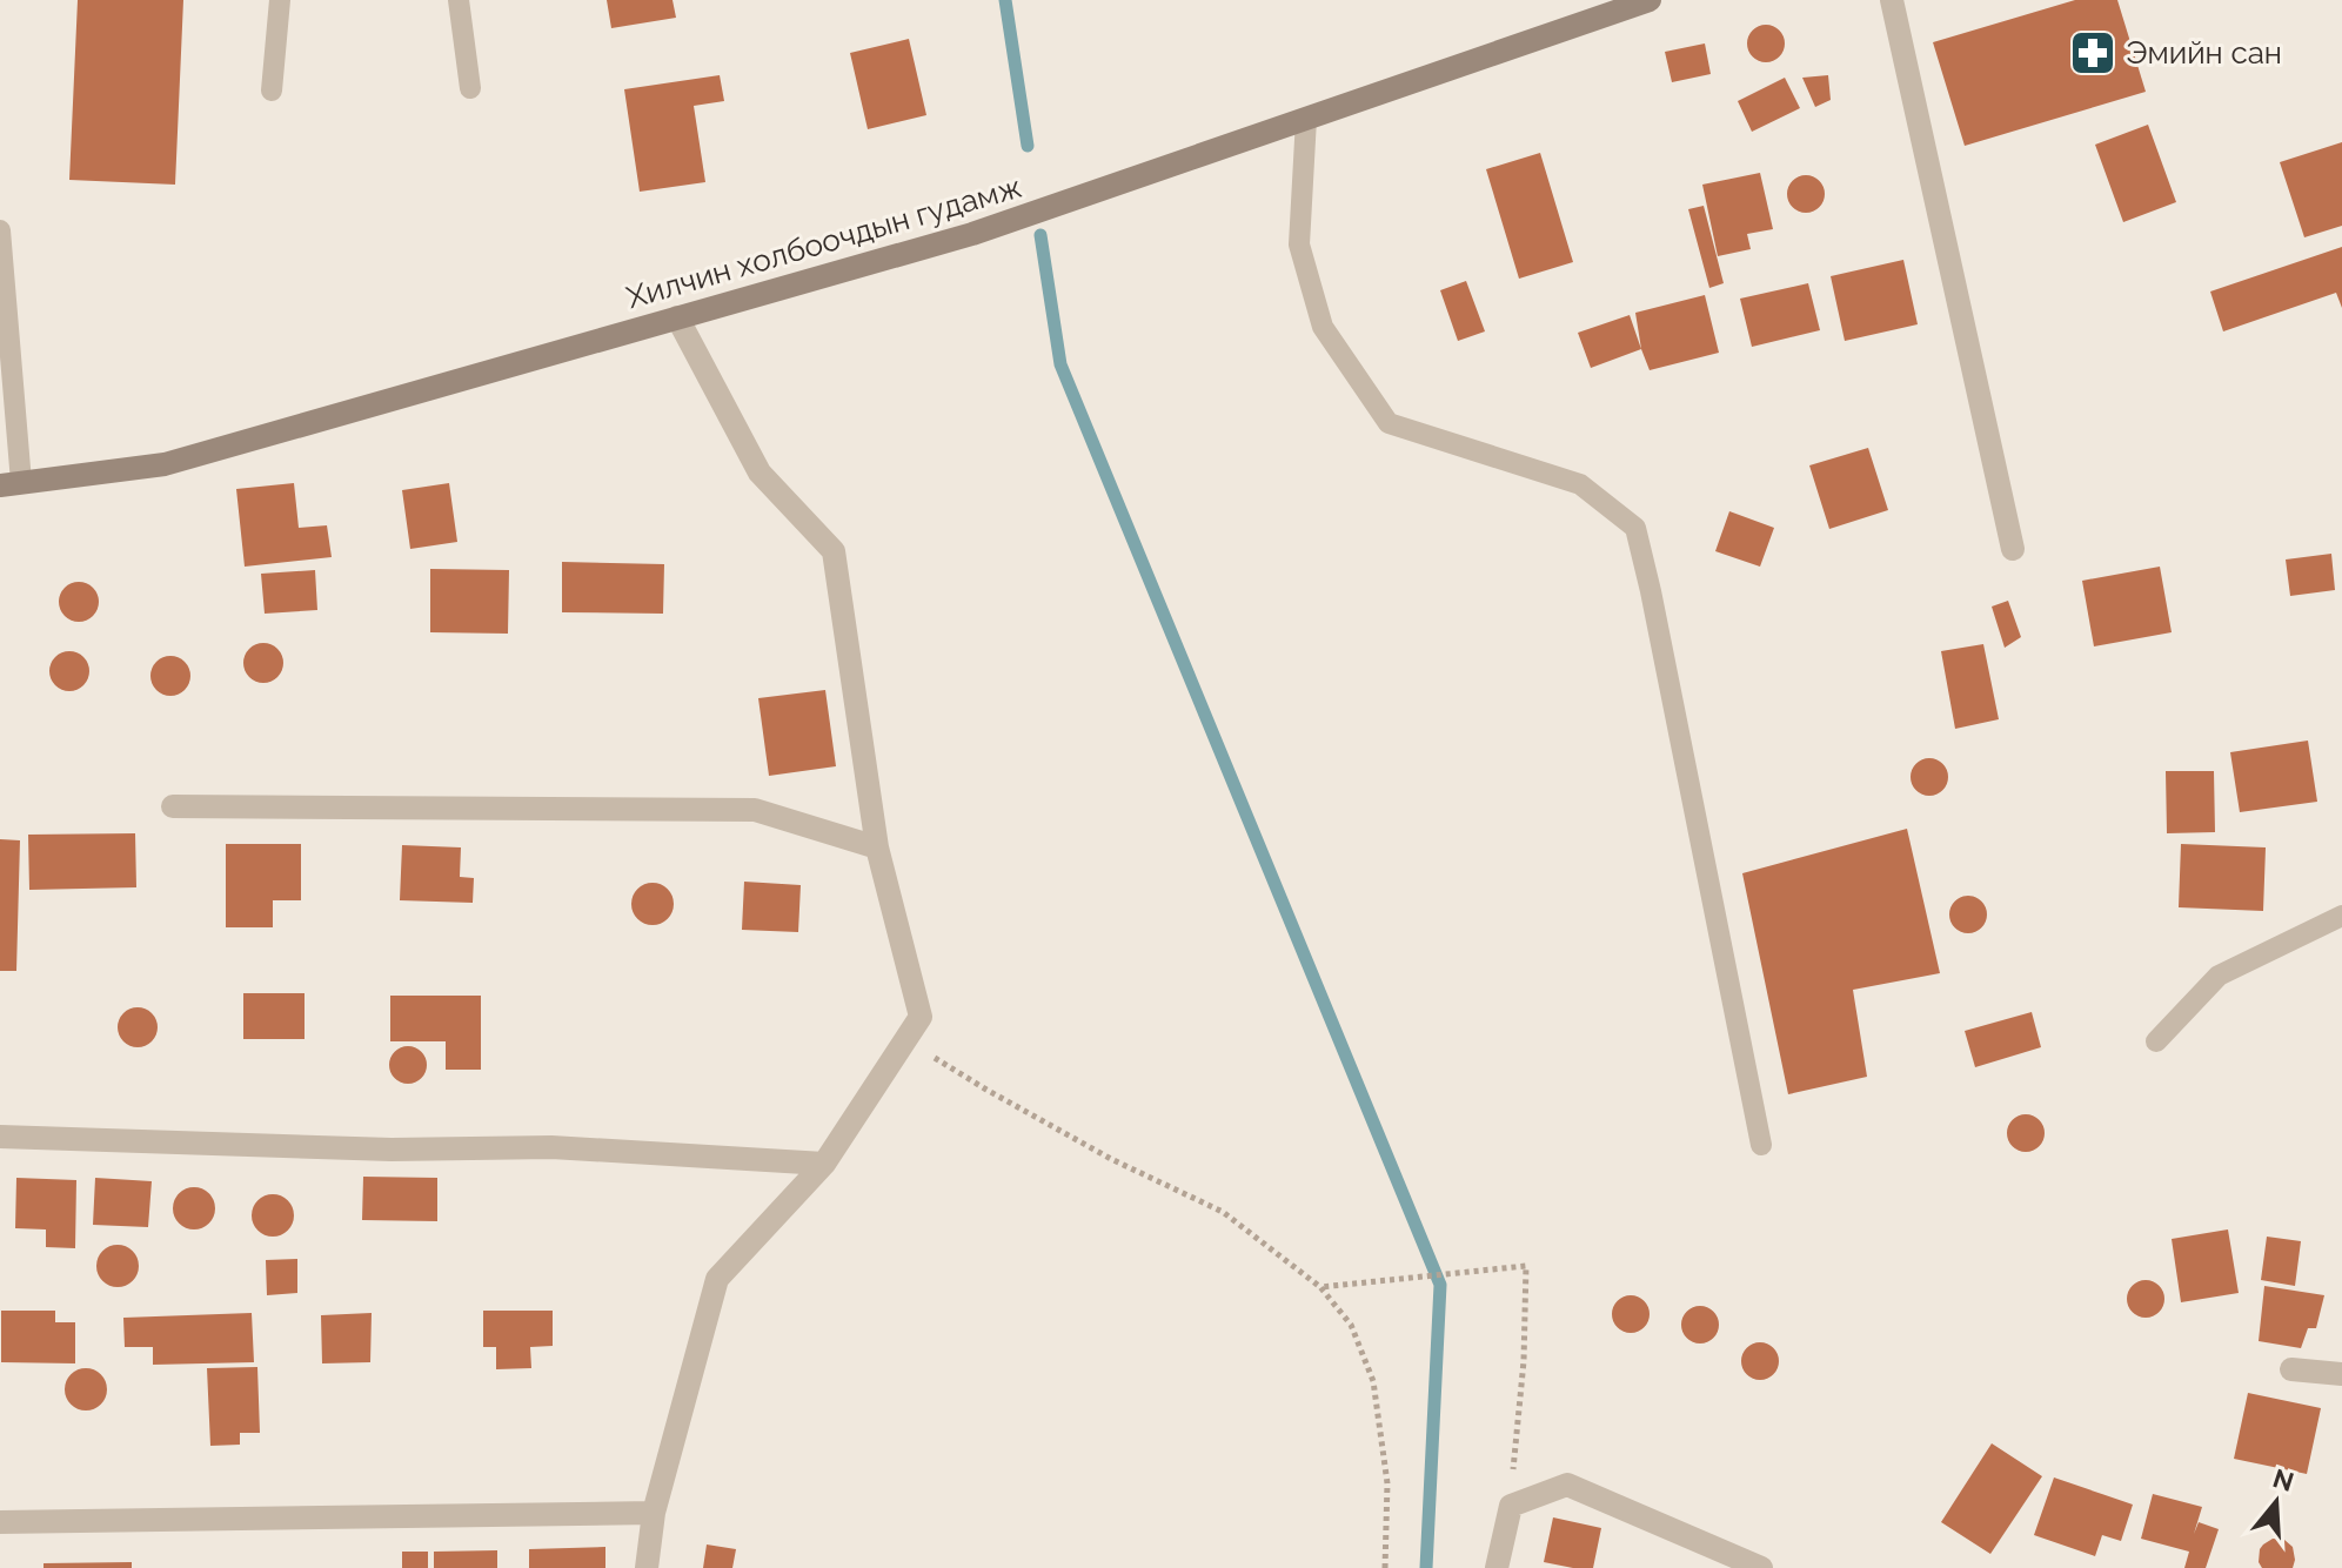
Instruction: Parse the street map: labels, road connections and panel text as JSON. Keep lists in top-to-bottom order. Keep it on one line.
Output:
{"streets":{"main road":["Хилчин холбоочдын гудамж"]},"places":{"pharmacy":["Эмийн сан"]},"north":"top"}
